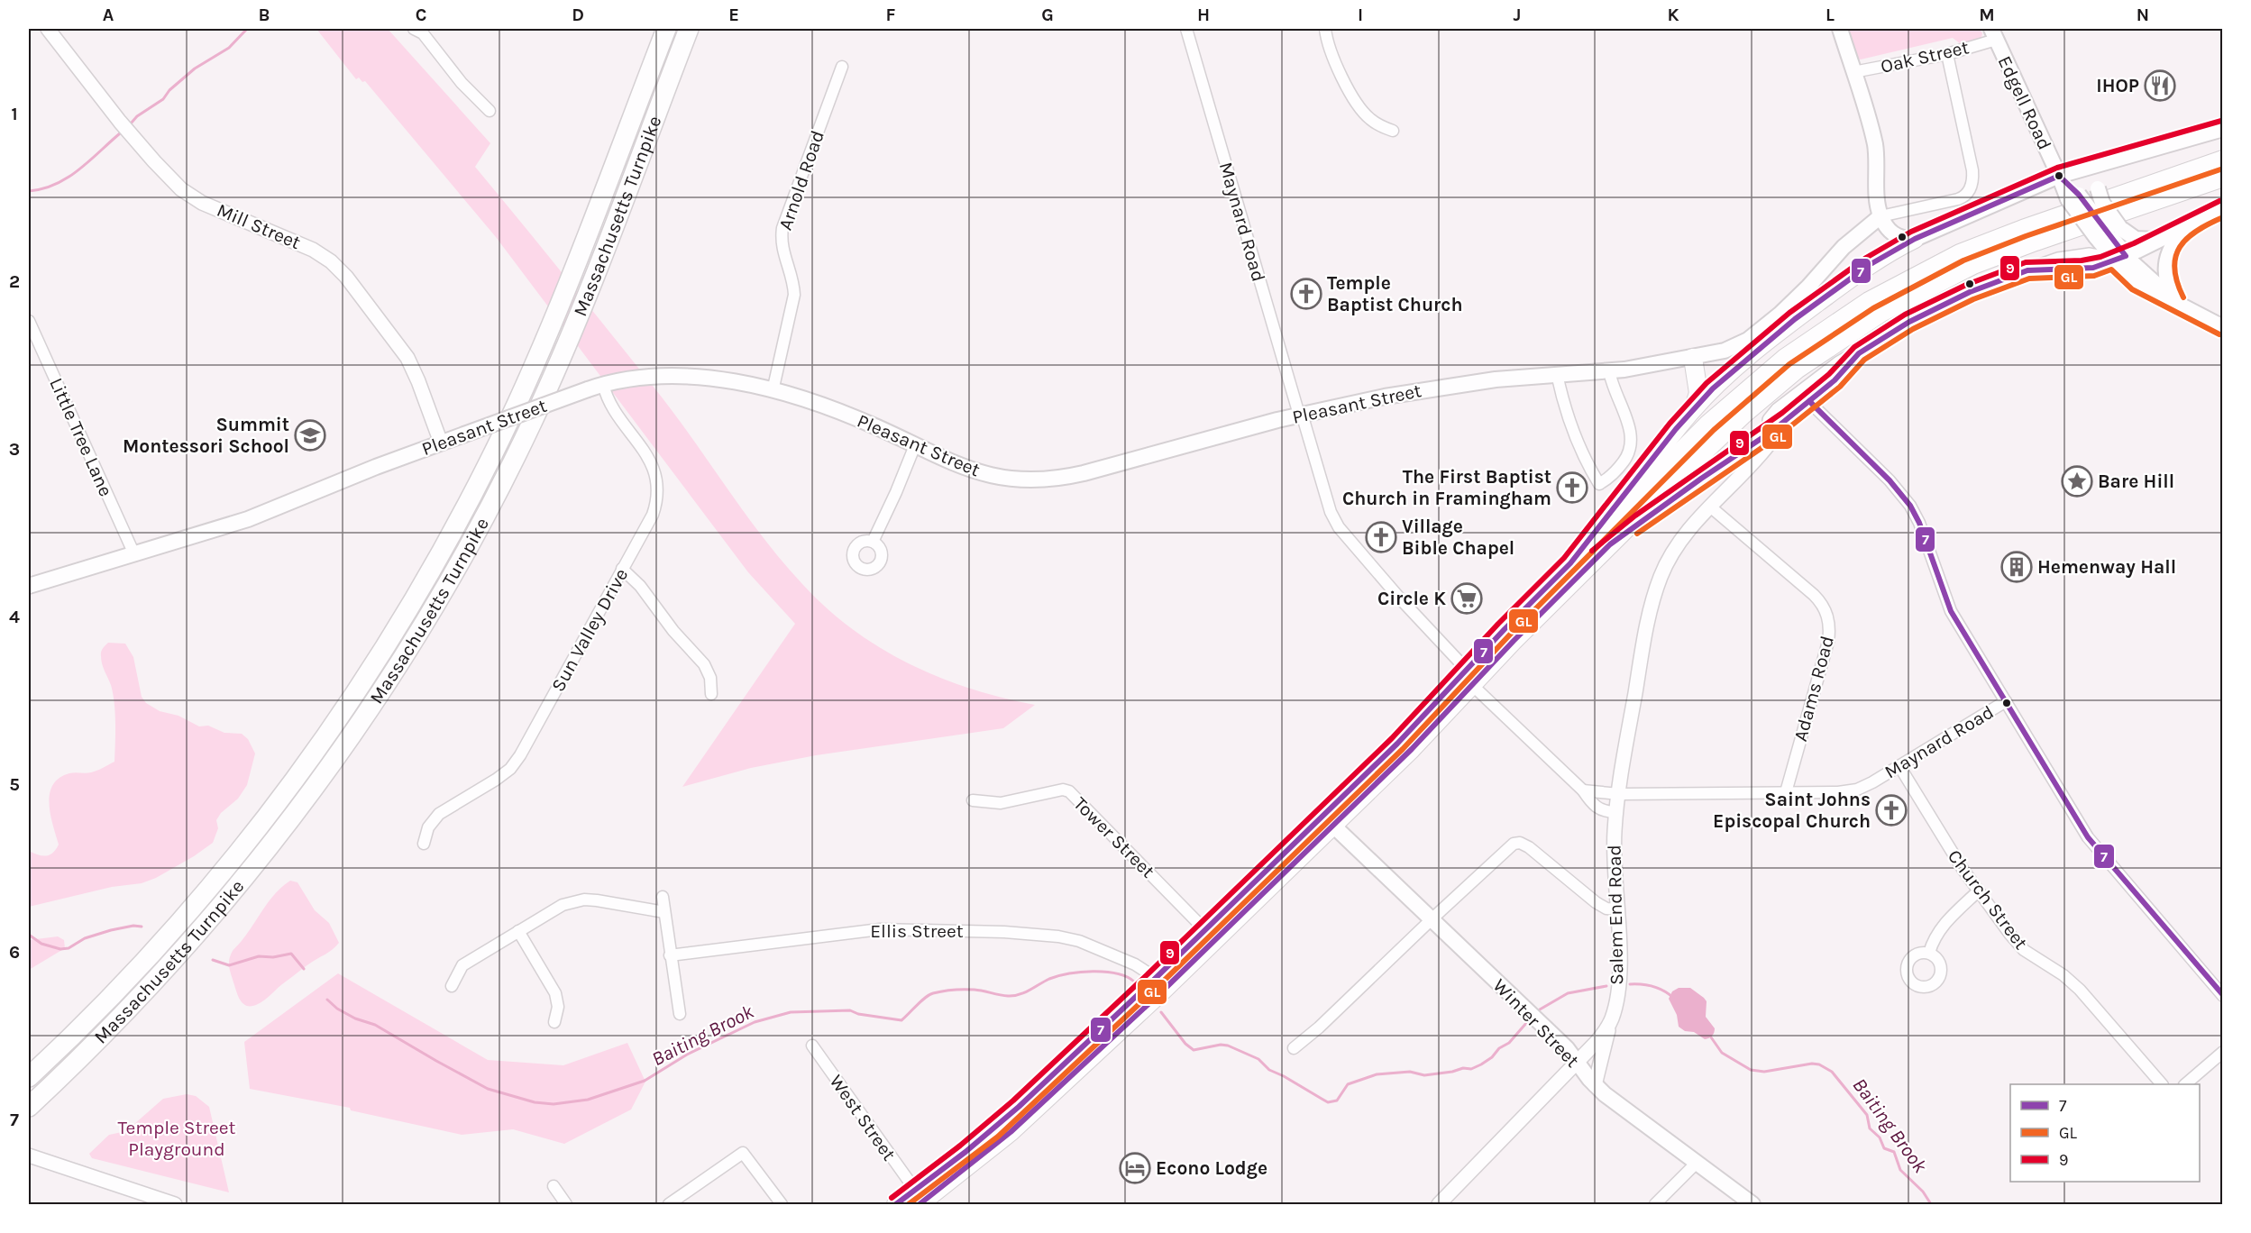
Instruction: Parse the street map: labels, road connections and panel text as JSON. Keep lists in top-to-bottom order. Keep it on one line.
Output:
{"streets":{"highway":["Massachusetts Turnpike"],"main road":["Edgell Road","Pleasant Street","Winter Street"],"street":["Oak Street","Arnold Road","Maynard Road","Mill Street","Little Tree Lane","Sun Valley Drive","Adams Road","Tower Street","Church Street","Salem End Road","Ellis Street","West Street"]},"crossings":[["Oak Street","Edgell Road"],["Arnold Road","Pleasant Street"],["Maynard Road","Pleasant Street"],["Maynard Road","Adams Road"],["Maynard Road","Church Street"],["Maynard Road","Salem End Road"],["Mill Street","Pleasant Street"],["Pleasant Street","Little Tree Lane"],["Pleasant Street","Sun Valley Drive"],["Adams Road","Salem End Road"],["Salem End Road","Winter Street"]],"water":["Baiting Brook"],"parks":["Temple Street Playground"],"places":{"restaurant":["IHOP"],"church":["Temple Baptist Church","The First Baptist Church in Framingham","Village Bible Chapel","Saint Johns Episcopal Church"],"school or university":["Summit Montessori School"],"place":["Bare Hill"],"building":["Hemenway Hall"],"supermarket":["Circle K"],"hotel":["Econo Lodge"]},"lines":["transit line 9","transit line GL","transit line 7"],"legend":["7","GL","9"],"grid":{"columns":["A","B","C","D","E","F","G","H","I","J","K","L","M","N"],"rows":["1","2","3","4","5","6","7"]}}
